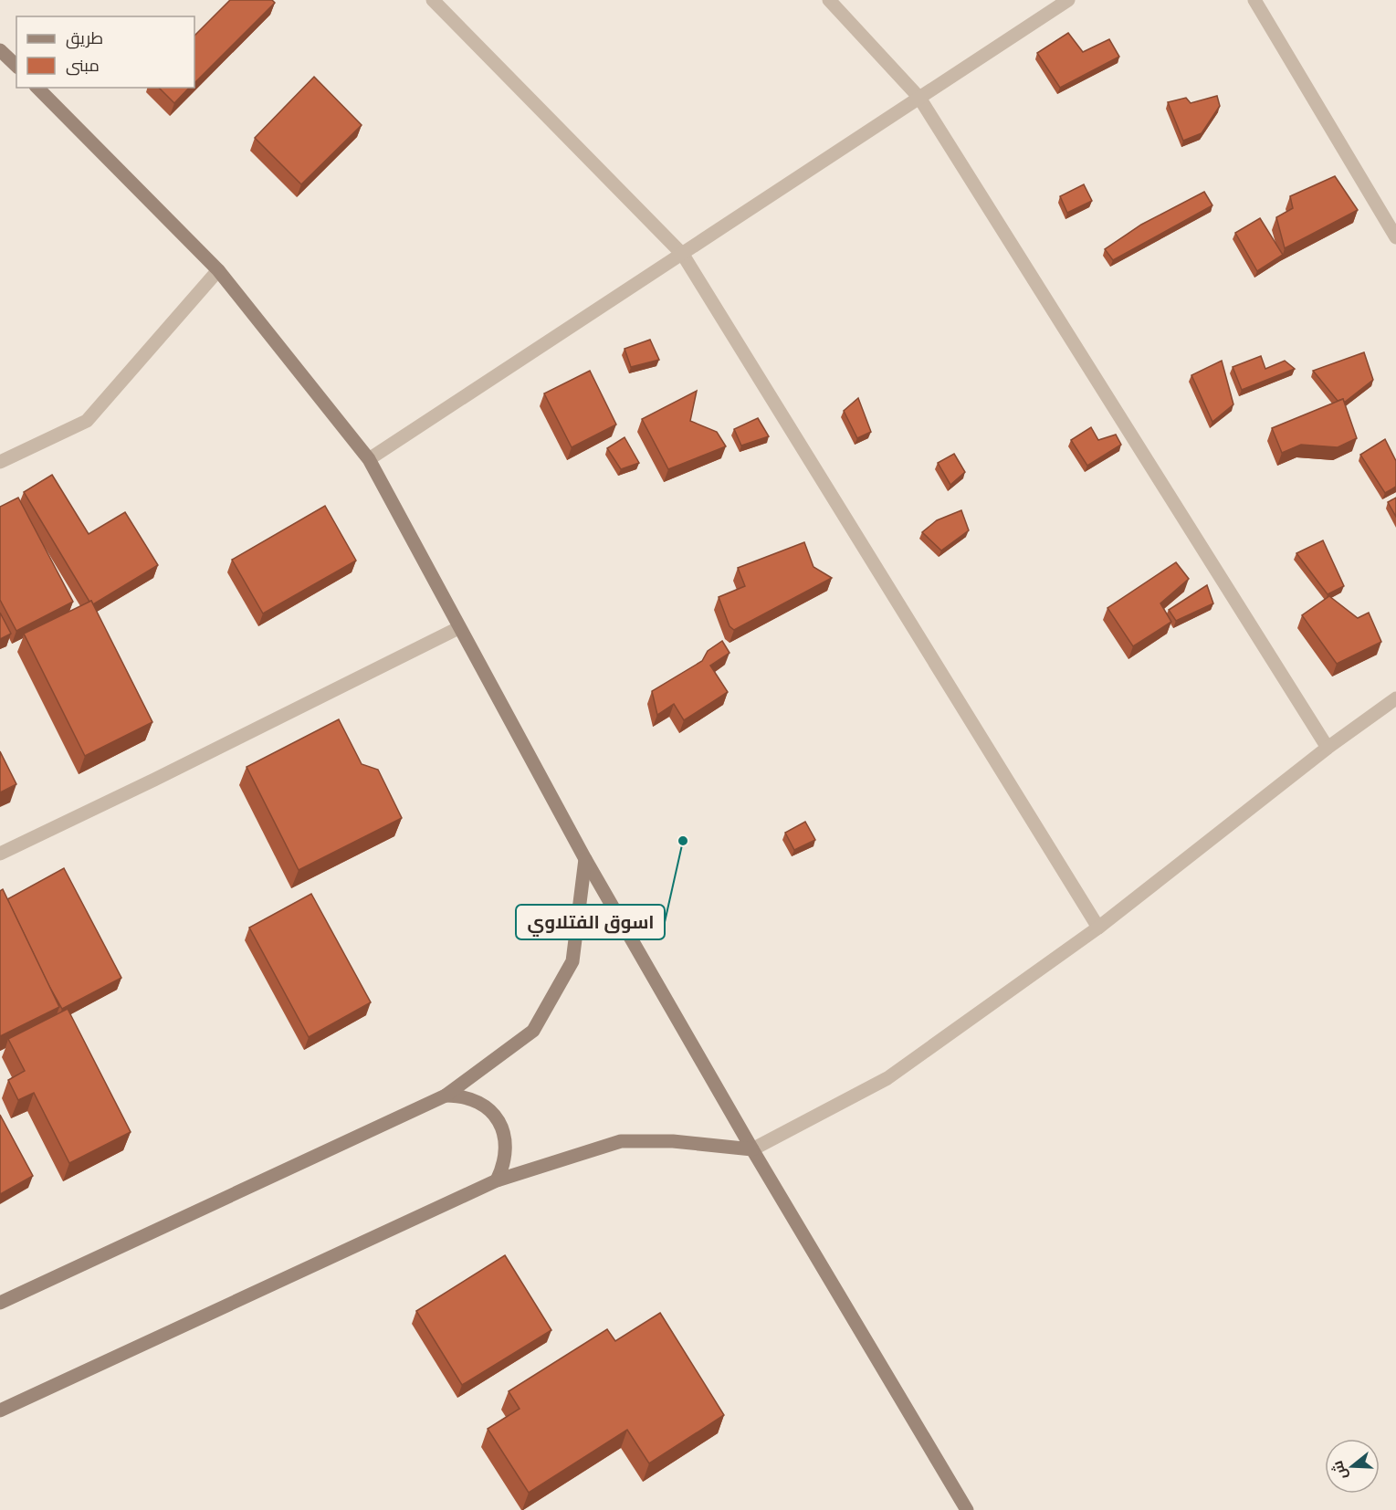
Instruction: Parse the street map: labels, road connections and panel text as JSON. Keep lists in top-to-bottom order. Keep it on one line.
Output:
{"places":["اسوق الفتلاوي"],"legend":["طريق","مبنى"],"north":"left"}
